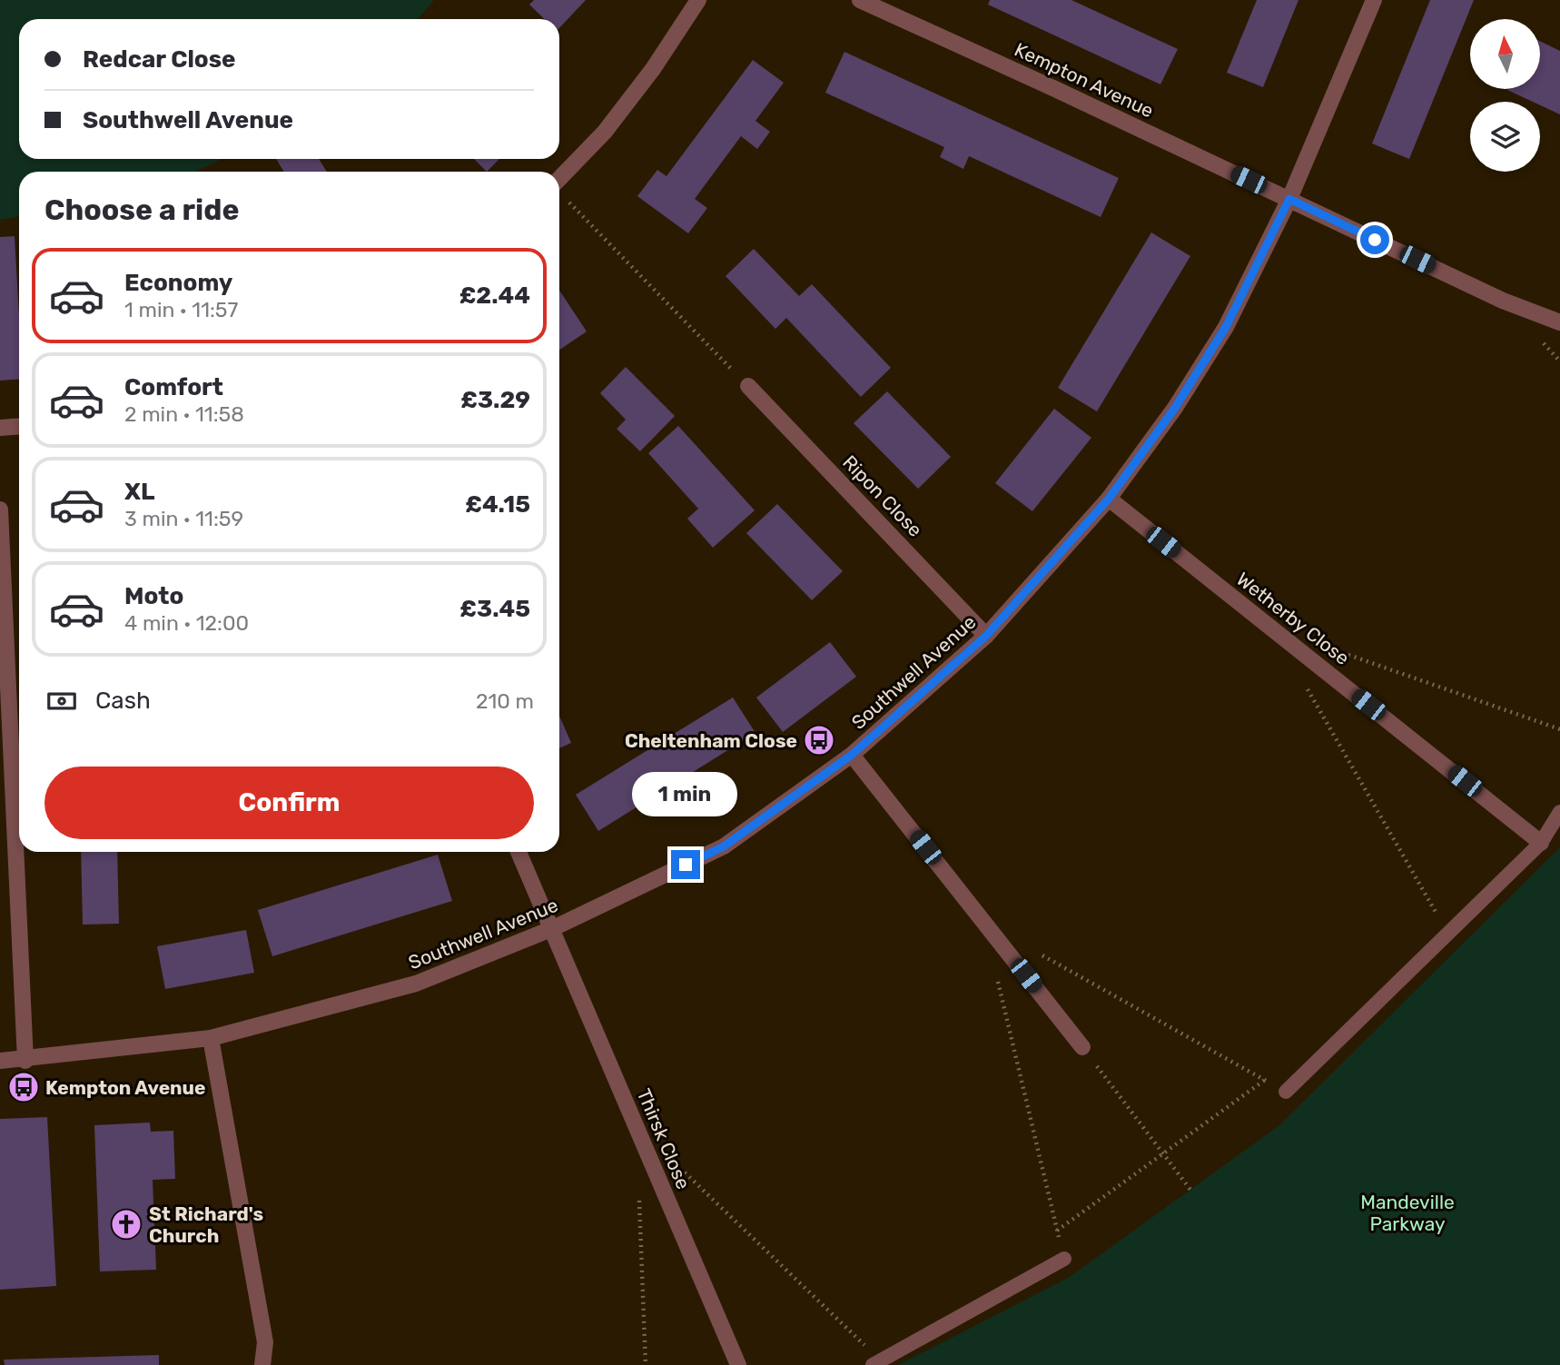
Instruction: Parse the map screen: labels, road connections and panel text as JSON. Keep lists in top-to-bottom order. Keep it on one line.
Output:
{"streets":{"street":["Kempton Avenue","Ripon Close","Wetherby Close","Southwell Avenue","Thirsk Close"]},"crossings":[["Kempton Avenue","Southwell Avenue"],["Ripon Close","Southwell Avenue"],["Wetherby Close","Southwell Avenue"],["Southwell Avenue","Thirsk Close"]],"parks":["Mandeville Parkway"],"places":{"bus stop":["Cheltenham Close","Kempton Avenue"],"church":["St Richard's Church"]},"north":"top","page":{"banner":["Redcar Close","Southwell Avenue"],"heading":"Choose a ride","list":[{"name":"Economy","note":"1 min · 11:57","value":"£2.44"},{"name":"Comfort","note":"2 min · 11:58","value":"£3.29"},{"name":"XL","note":"3 min · 11:59","value":"£4.15"},{"name":"Moto","note":"4 min · 12:00","value":"£3.45"}],"pay":["Cash","210 m"],"buttons":"Confirm","bubble":"1 min"}}
